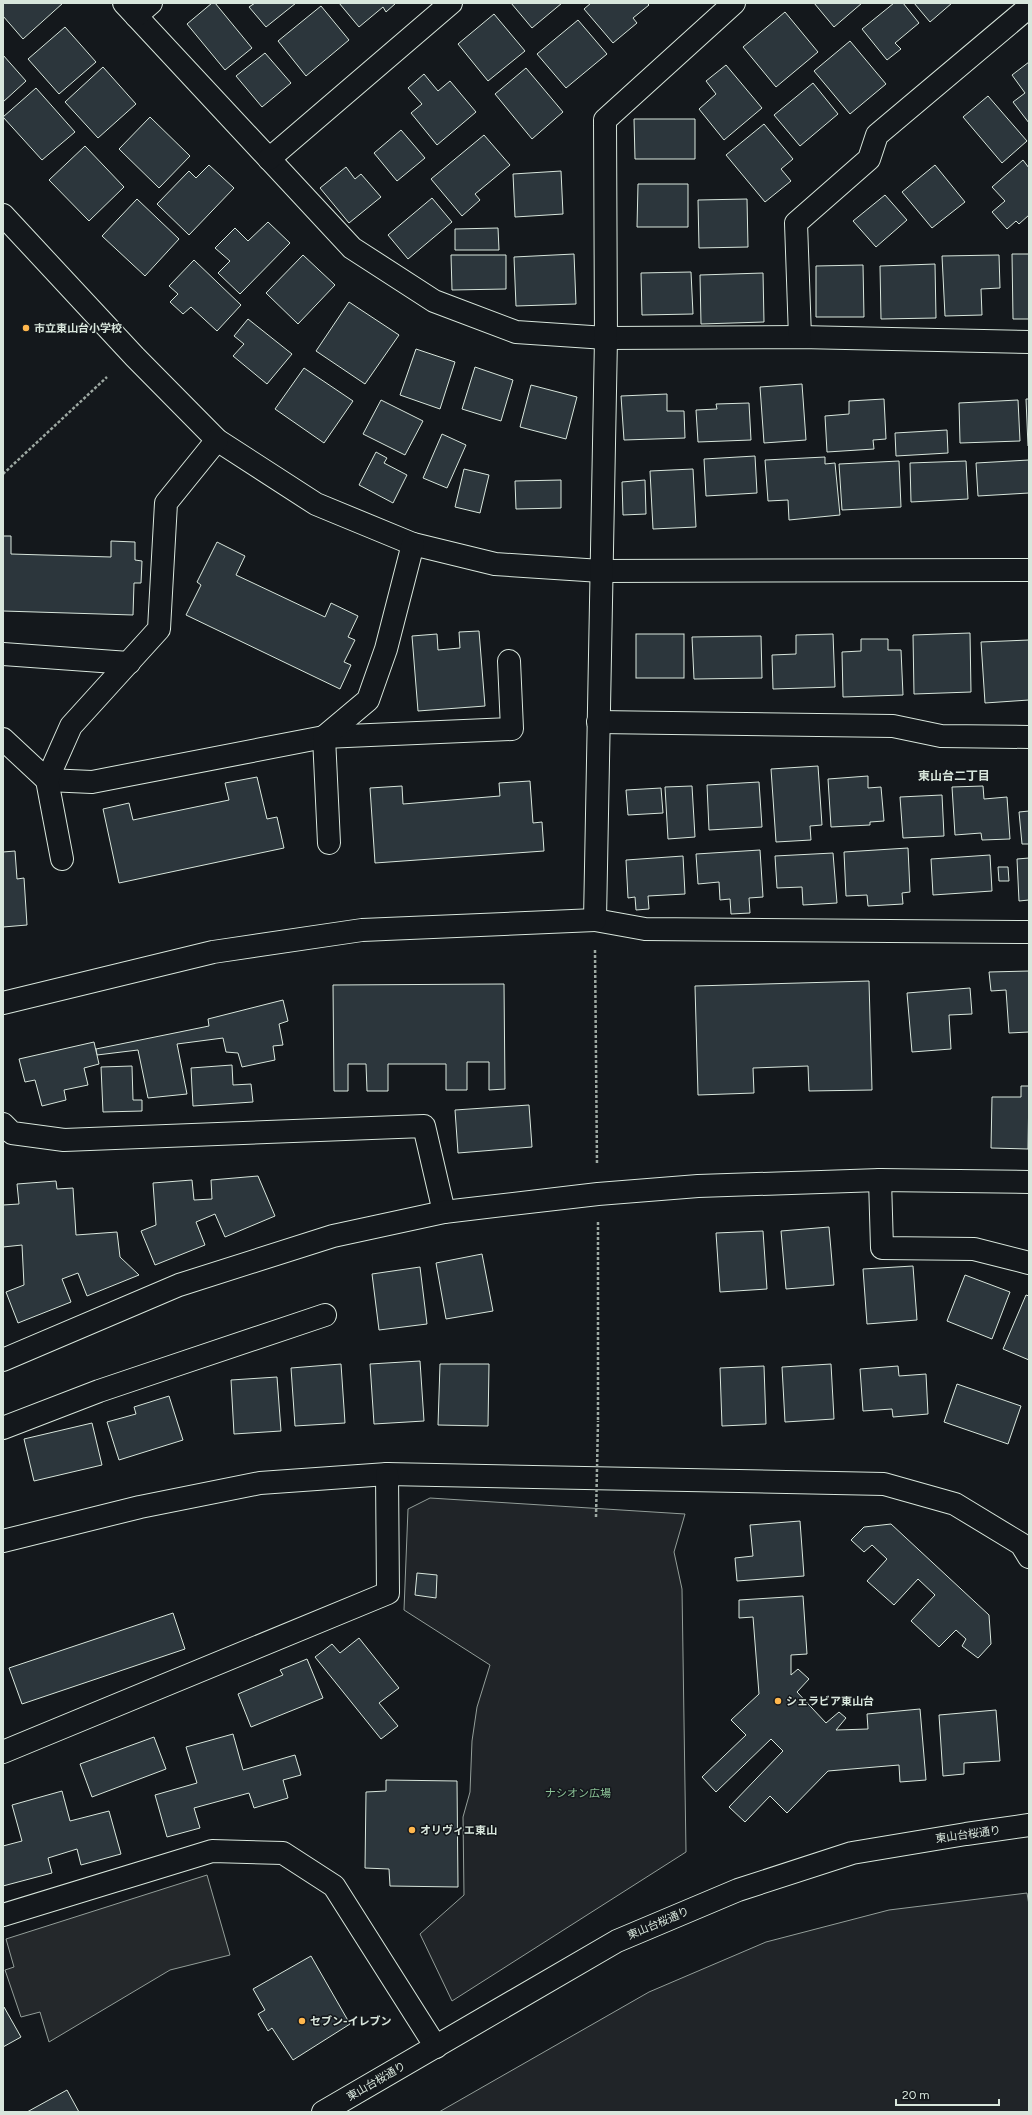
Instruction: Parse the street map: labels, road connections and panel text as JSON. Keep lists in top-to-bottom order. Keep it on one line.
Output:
{"streets":{"street":["東山台桜通り"]},"districts":["東山台二丁目"],"parks":["ナシオン広場"],"places":["市立東山台小学校","シェラビア東山台","オリヴィエ東山","セブン-イレブン"],"scale_bar":"20 m"}
